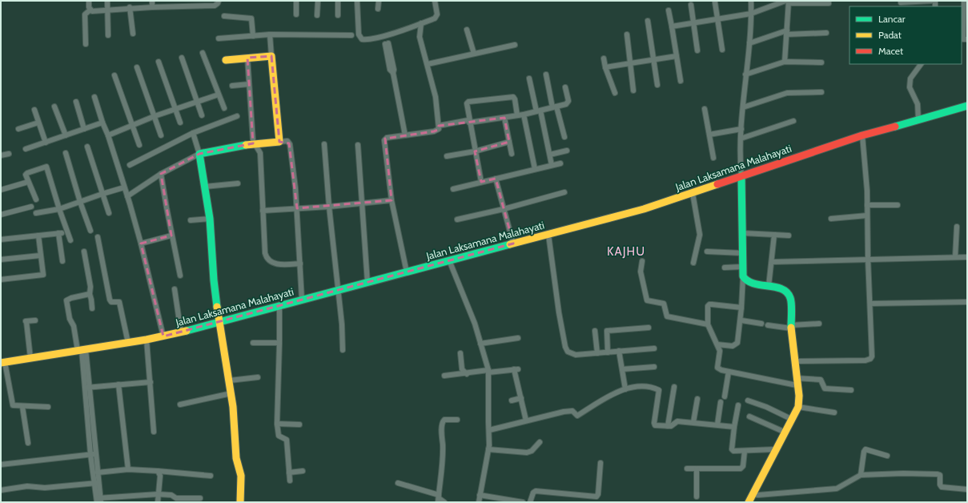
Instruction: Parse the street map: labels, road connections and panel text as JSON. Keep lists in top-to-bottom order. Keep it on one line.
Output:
{"streets":{"main road":["Jalan Laksamana Malahayati"]},"districts":["KAJHU"],"legend":["Lancar","Padat","Macet"]}
